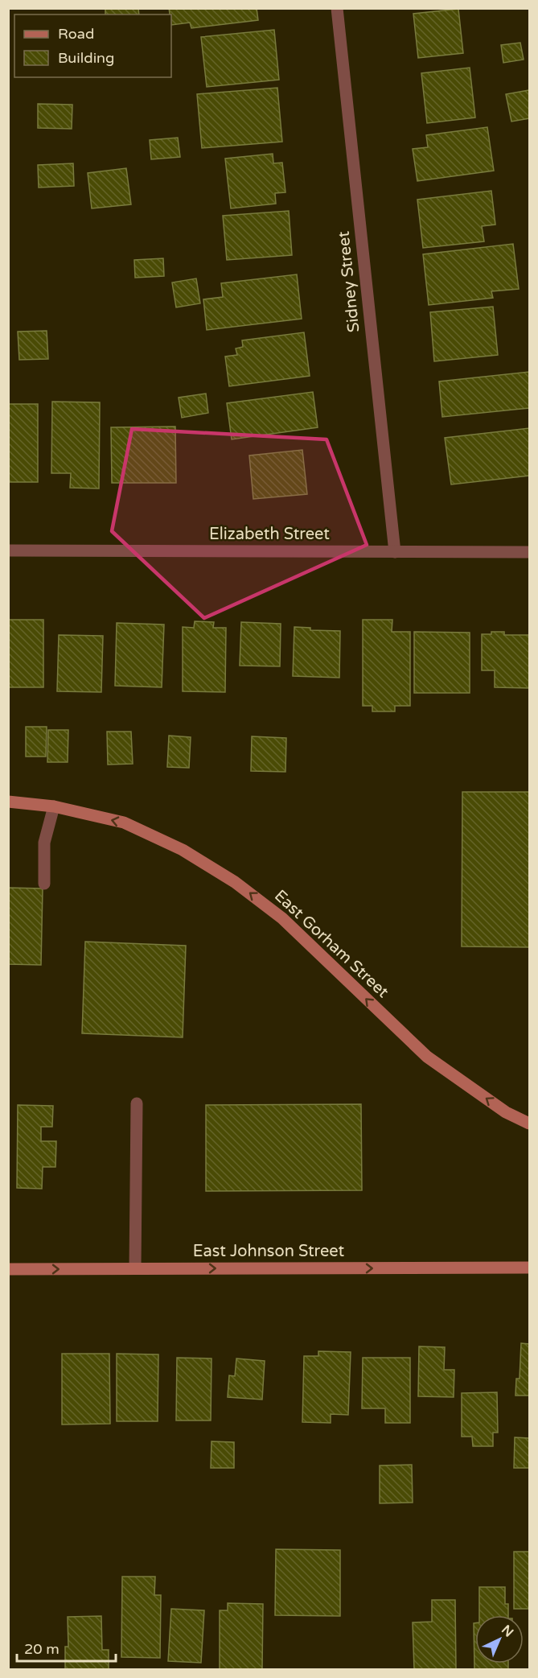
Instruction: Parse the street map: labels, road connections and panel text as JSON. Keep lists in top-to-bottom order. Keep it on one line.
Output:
{"streets":{"main road":["East Gorham Street","East Johnson Street"],"street":["Sidney Street","Elizabeth Street"]},"crossings":[["Sidney Street","Elizabeth Street"]],"one_way":["East Gorham Street","East Johnson Street"],"legend":["Road","Building"],"scale_bar":"20 m","north":"top right"}
